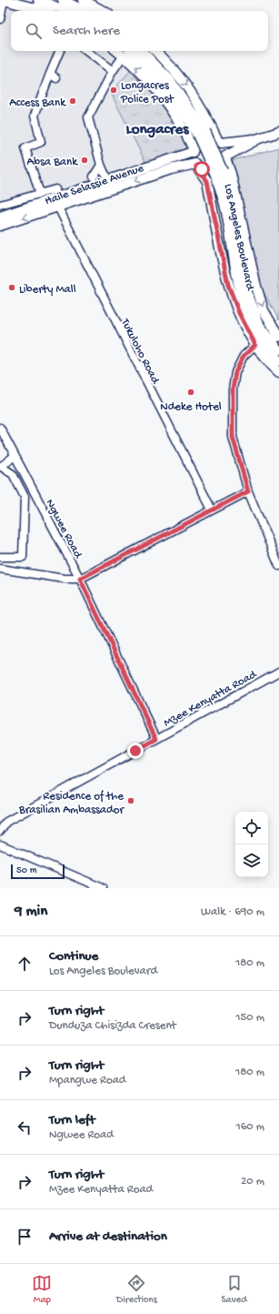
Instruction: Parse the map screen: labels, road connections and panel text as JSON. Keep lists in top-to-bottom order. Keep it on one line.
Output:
{"streets":{"main road":["Haile Selassie Avenue","Los Angeles Boulevard"],"street":["Tukuloho Road","Ngwee Road","Mzee Kenyatta Road"]},"crossings":[["Haile Selassie Avenue","Los Angeles Boulevard"],["Haile Selassie Avenue","Tukuloho Road"],["Ngwee Road","Mzee Kenyatta Road"]],"districts":["Longacres"],"places":["Longacres Police Post","Access Bank","Absa Bank","Liberty Mall","Ndeke Hotel","Residence of the Brasilian Ambassador"],"scale_bar":"50 m","page":{"search":"Search here","scale":"50 m","heading":["9 min","Walk · 690 m"],"list":[["Continue","Los Angeles Boulevard","180 m"],["Turn right","Dunduza Chisizda Cresent","150 m"],["Turn right","Mpangwe Road","180 m"],["Turn left","Ngwee Road","160 m"],["Turn right","Mzee Kenyatta Road","20 m"],"Arrive at destination"],"nav":["Map","Directions","Saved"]}}
